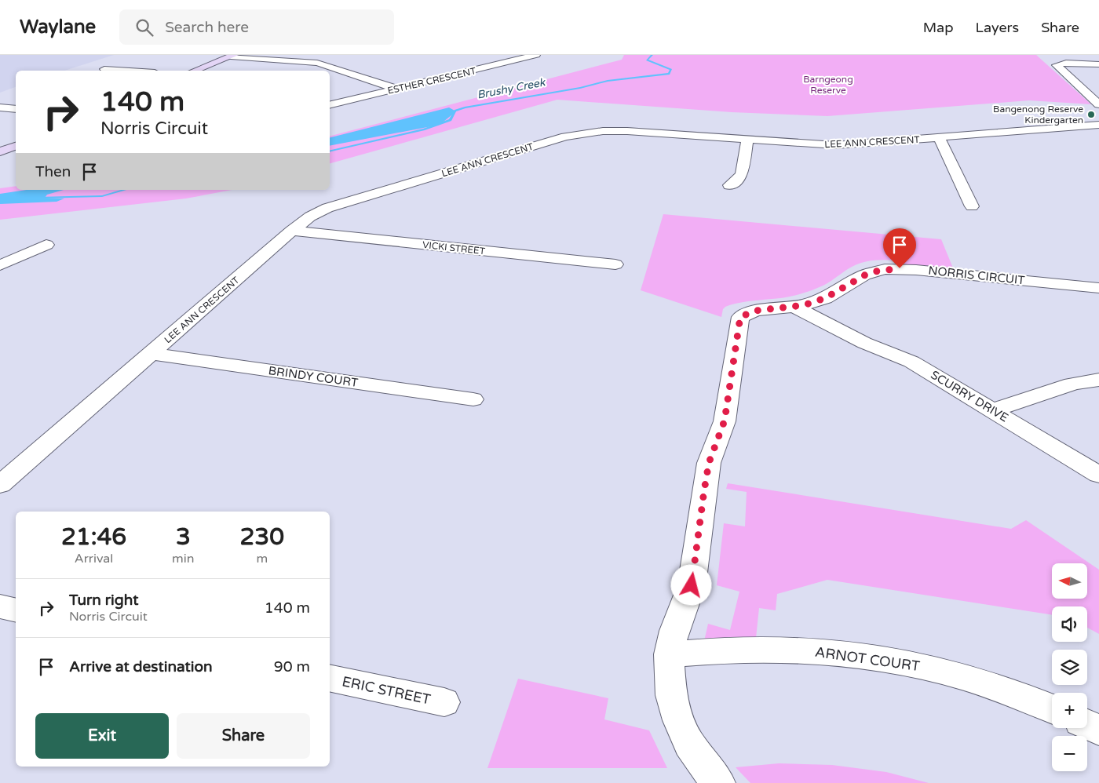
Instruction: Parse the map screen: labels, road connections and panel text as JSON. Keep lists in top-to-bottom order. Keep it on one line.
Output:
{"streets":{"street":["ESTHER CRESCENT","LEE ANN CRESCENT","VICKI STREET","NORRIS CIRCUIT","BRINDY COURT","SCURRY DRIVE","ARNOT COURT","ERIC STREET"]},"crossings":[["LEE ANN CRESCENT","VICKI STREET"],["LEE ANN CRESCENT","BRINDY COURT"],["NORRIS CIRCUIT","SCURRY DRIVE"],["NORRIS CIRCUIT","ARNOT COURT"]],"water":["Brushy Creek"],"parks":["Barngeong Reserve"],"places":["Bangenong Reserve Kindergarten"],"north":"left","page":{"header":"Waylane","search":"Search here","nav":["Map","Layers","Share"],"turn":["140 m","Norris Circuit"],"then":"Then","eta":["21:46","Arrival","3","min","230","m"],"map_buttons":["+","−"],"list":[{"name":"Turn right","note":"Norris Circuit","value":"140 m"},{"name":"Arrive at destination","value":"90 m"}],"buttons":["Exit","Share"]}}
